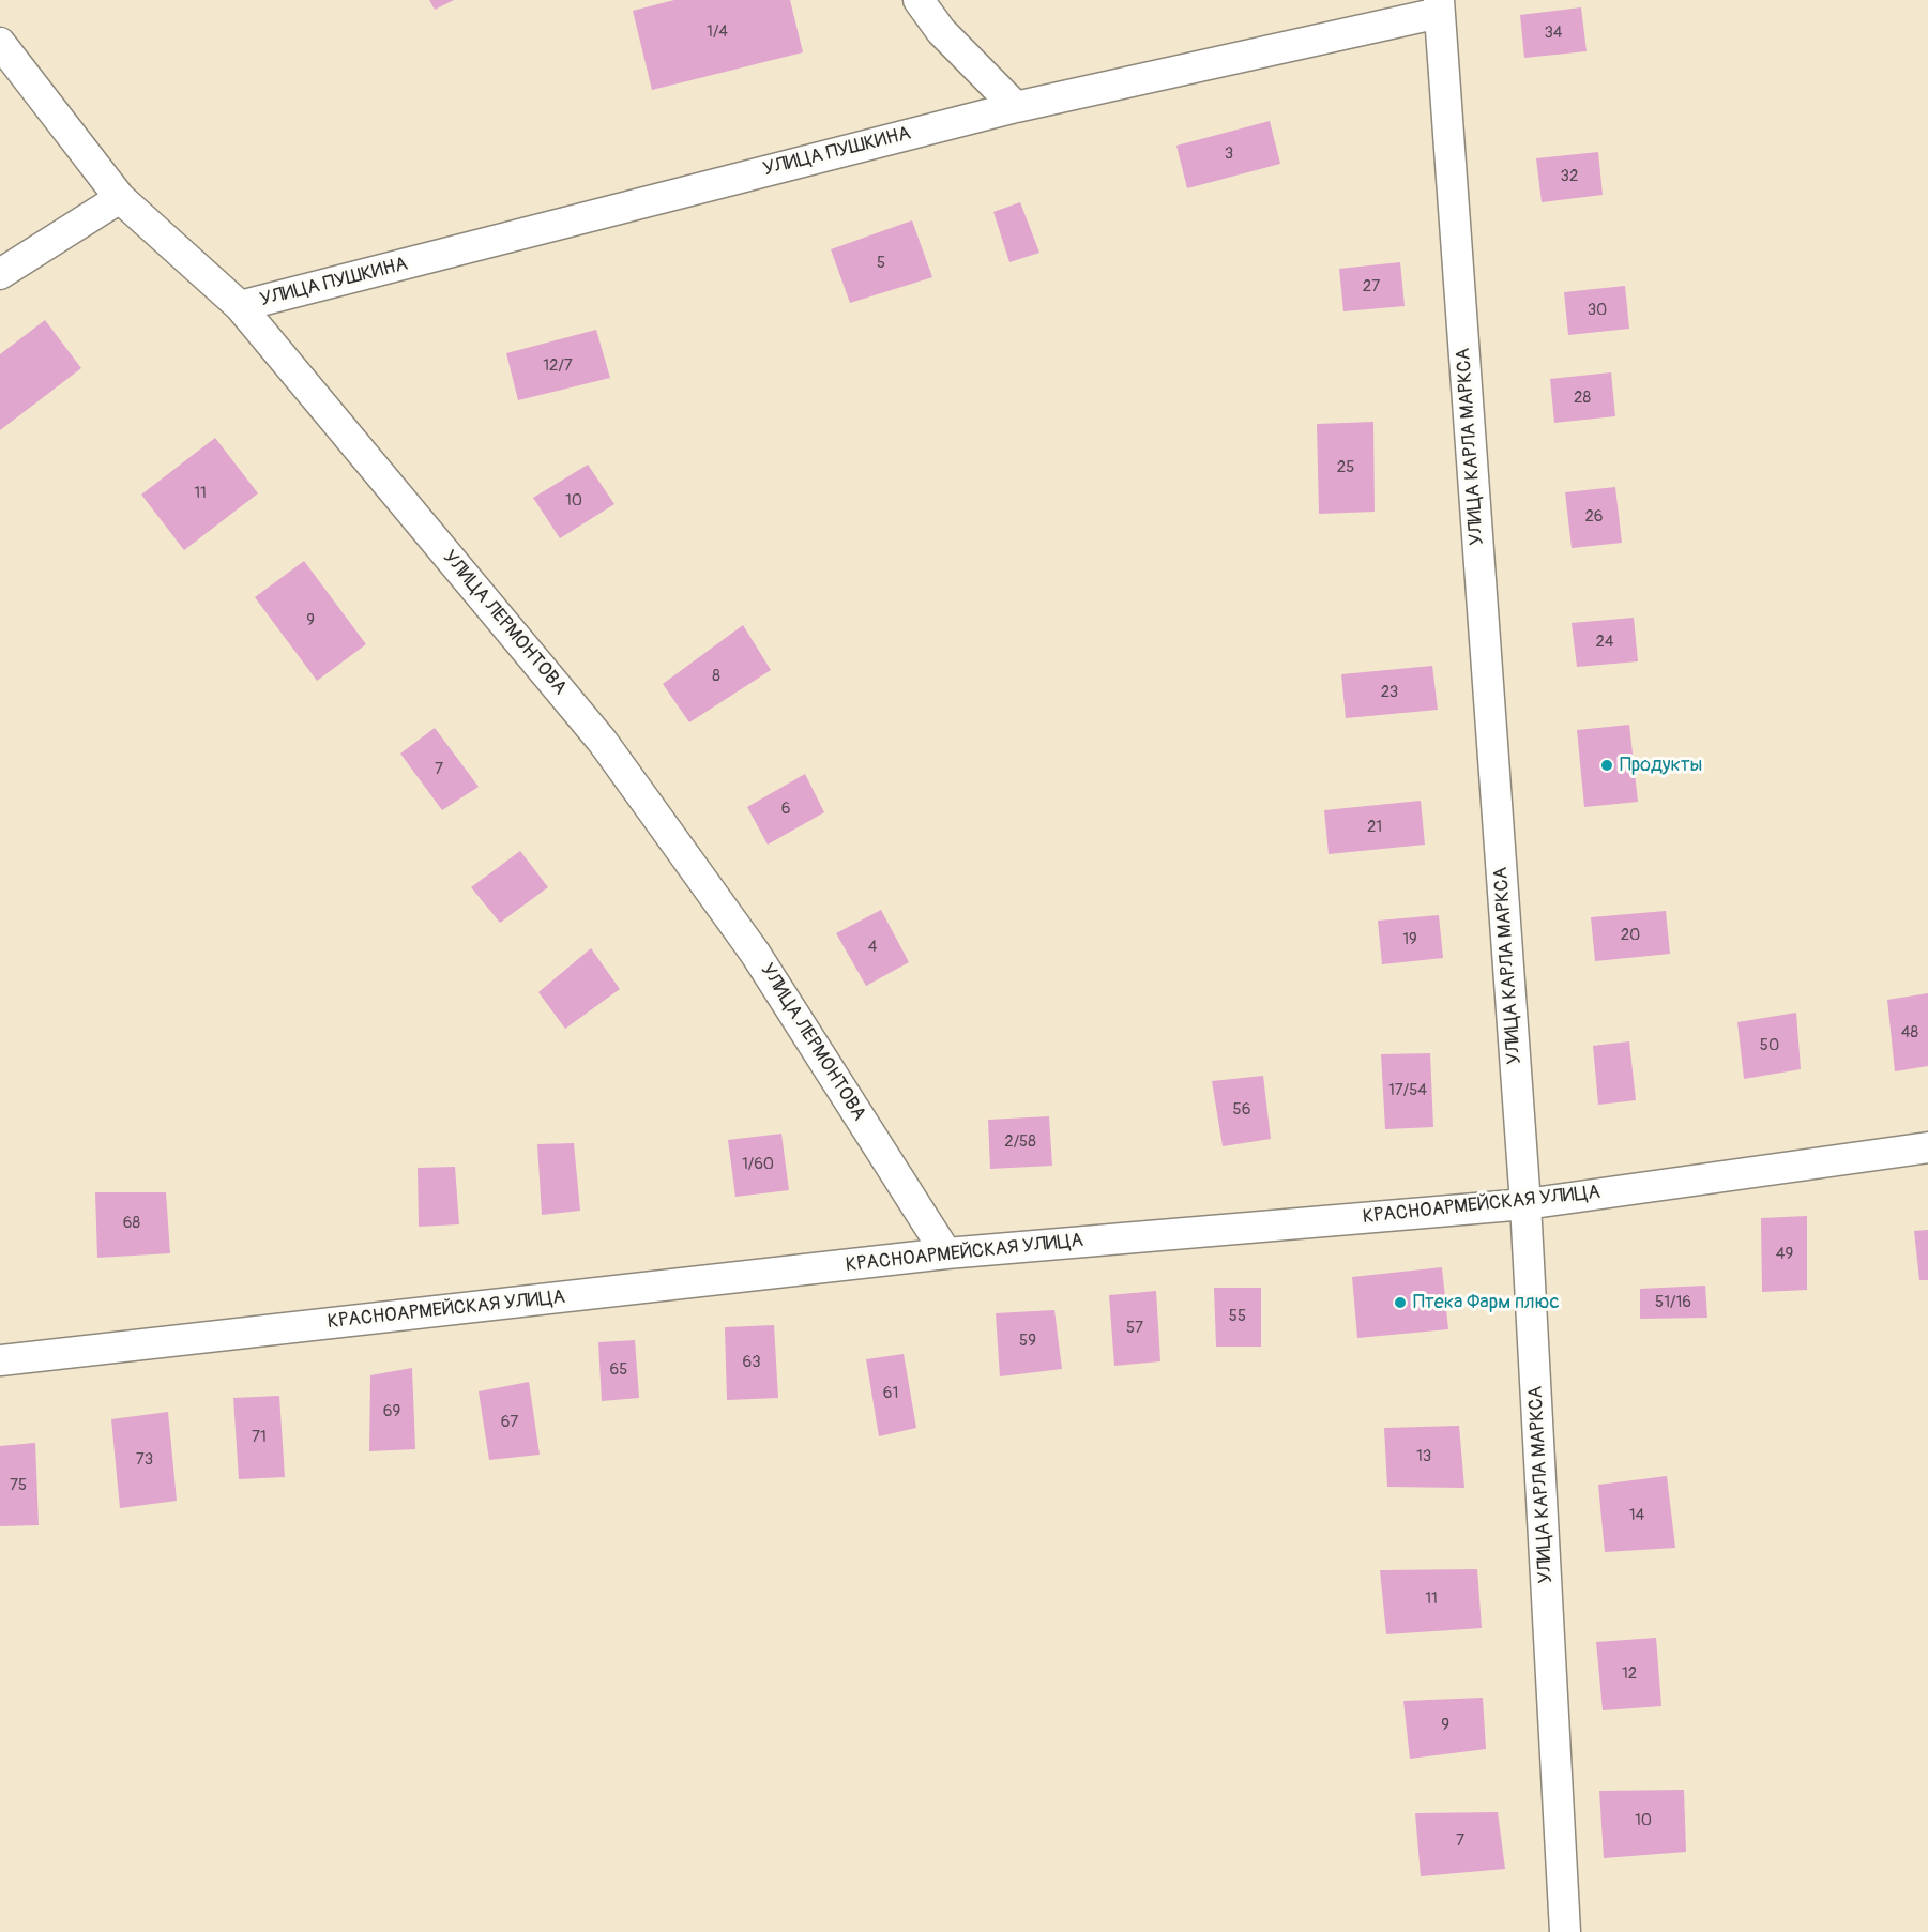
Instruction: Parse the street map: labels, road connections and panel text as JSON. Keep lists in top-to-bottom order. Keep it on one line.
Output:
{"streets":{"street":["УЛИЦА ПУШКИНА","УЛИЦА КАРЛА МАРКСА","УЛИЦА ЛЕРМОНТОВА","КРАСНОАРМЕЙСКАЯ УЛИЦА"]},"crossings":[["УЛИЦА ПУШКИНА","УЛИЦА КАРЛА МАРКСА"],["УЛИЦА ПУШКИНА","УЛИЦА ЛЕРМОНТОВА"],["УЛИЦА КАРЛА МАРКСА","КРАСНОАРМЕЙСКАЯ УЛИЦА"],["УЛИЦА ЛЕРМОНТОВА","КРАСНОАРМЕЙСКАЯ УЛИЦА"]],"places":["Продукты","Птека Фарм плюс"],"house_numbers":["1/4","34","3","32","5","27","30","12/7","28","25","11","10","26","9","24","8","23","7","6","21","20","19","4","48","50","17/54","56","2/58","1/60","68","49","51/16","55","57","59","63","65","61","69","67","71","13","73","75","14","11","12","9","10","7"]}
